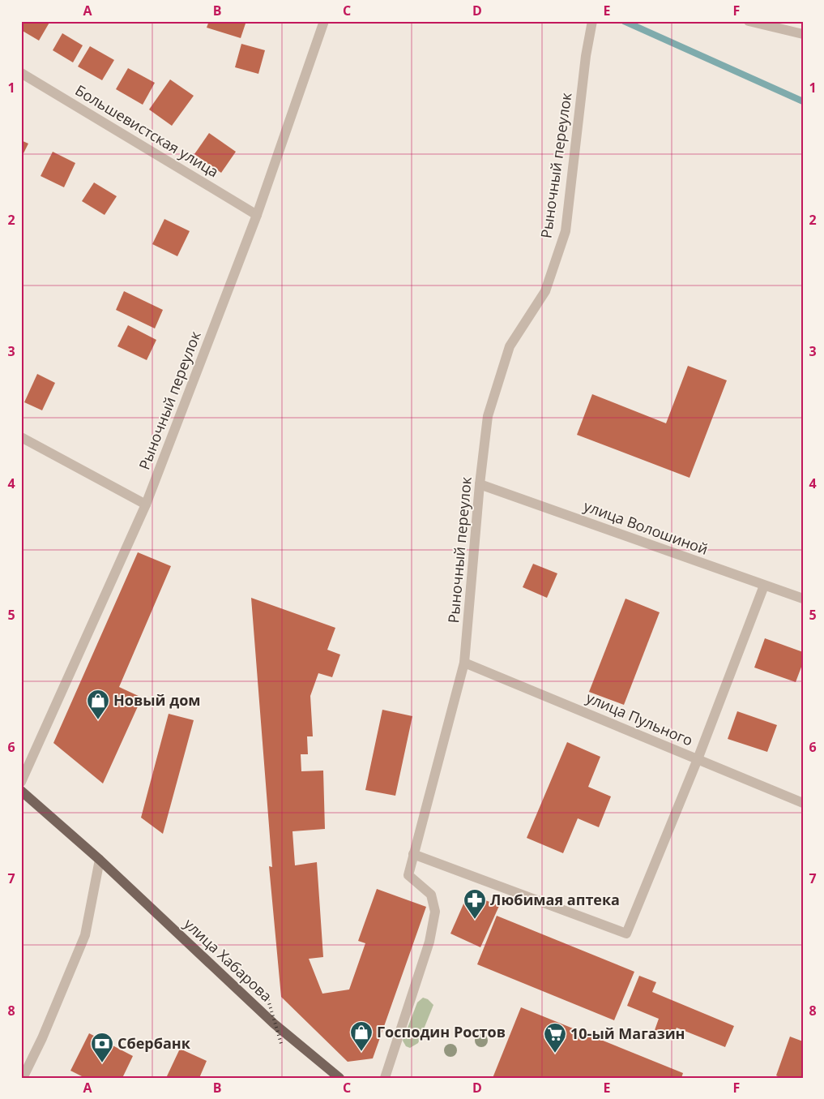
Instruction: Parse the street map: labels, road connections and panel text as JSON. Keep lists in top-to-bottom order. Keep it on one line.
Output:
{"streets":{"main road":["улица Хабарова"],"street":["Большевистская улица","Рыночный переулок","улица Волошиной","улица Пульного"]},"crossings":[["Большевистская улица","Рыночный переулок"],["Рыночный переулок","улица Волошиной"],["Рыночный переулок","улица Пульного"]],"places":{"shop":["Новый дом","Господин Ростов"],"pharmacy":["Любимая аптека"],"supermarket":["10-ый Магазин"],"bank":["Сбербанк"]},"grid":{"columns":["A","B","C","D","E","F"],"rows":["1","2","3","4","5","6","7","8"]}}
